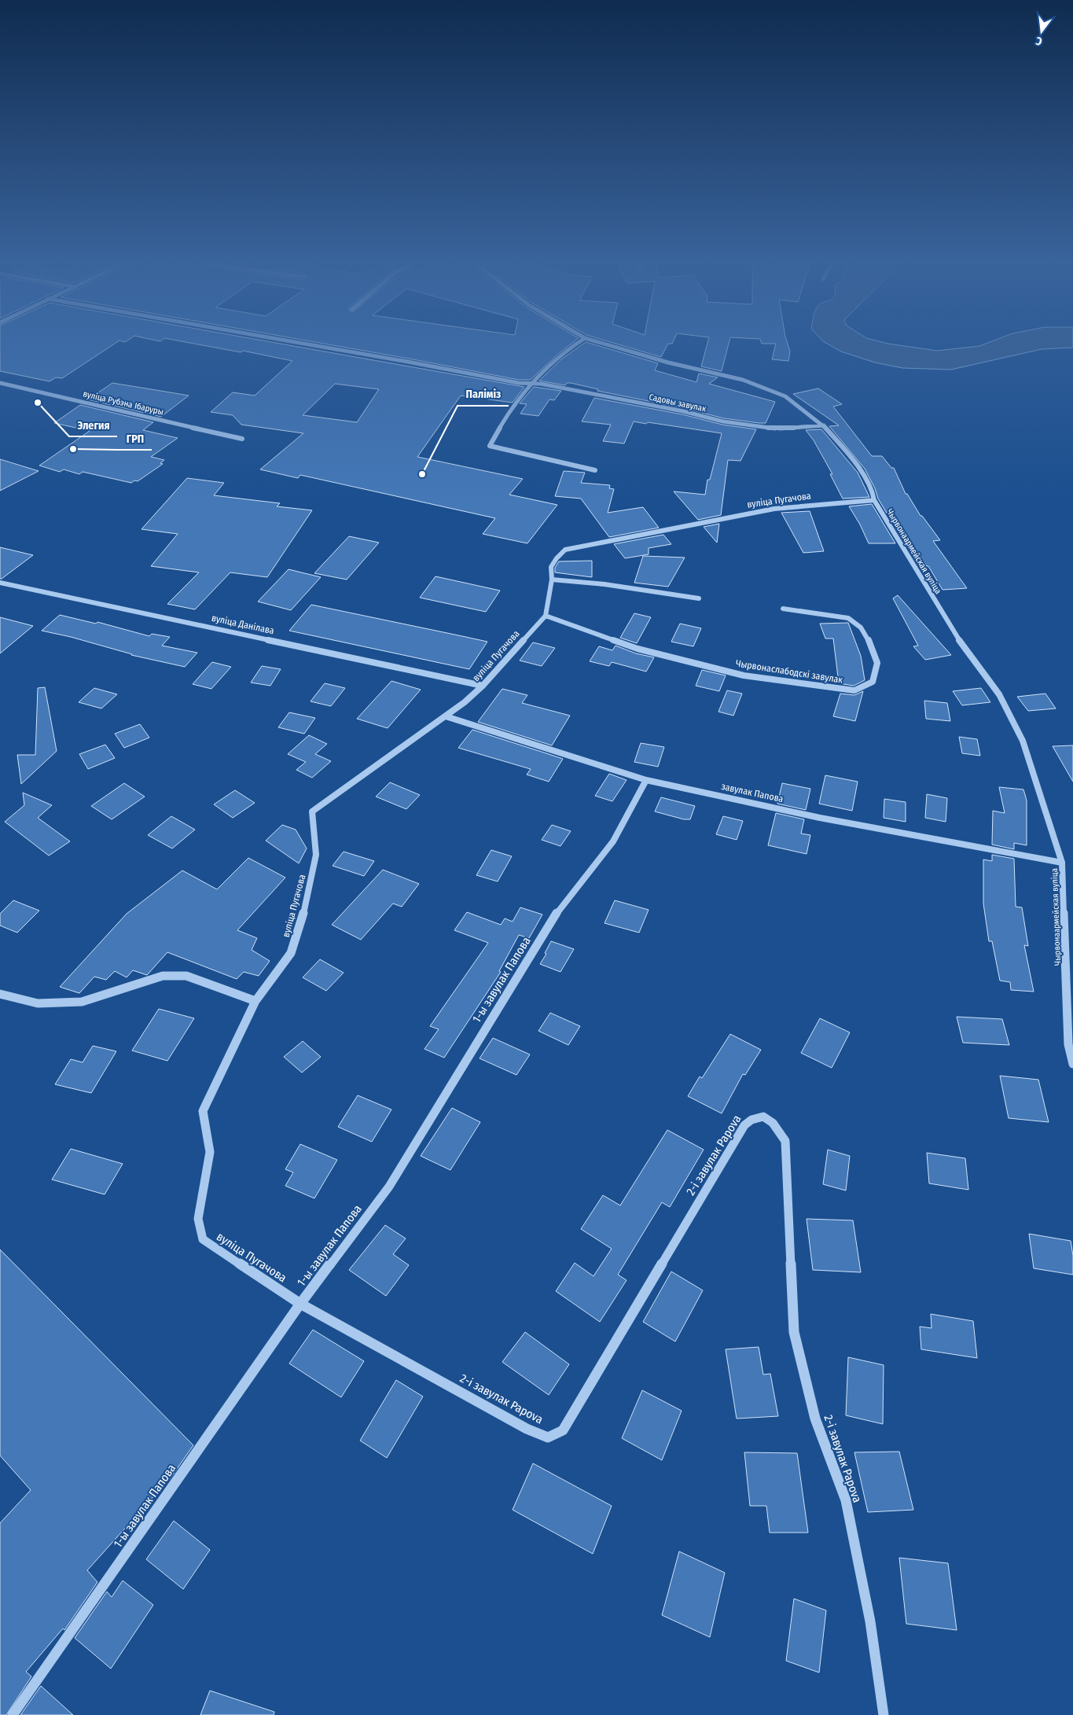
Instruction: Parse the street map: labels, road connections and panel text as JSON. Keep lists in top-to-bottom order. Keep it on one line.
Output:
{"streets":{"street":["вуліца Рубэна Ібаруры","Садовы завулак","вуліца Пугачова","Чырвонаармейская вуліца","вуліца Данілава","Чырвонаслабодскі завулак","завулак Папова","1-ы завулак Папова","2-і завулак Papova"]},"crossings":[["Садовы завулак","Чырвонаармейская вуліца"],["вуліца Пугачова","Чырвонаармейская вуліца"],["вуліца Пугачова","вуліца Данілава"],["вуліца Пугачова","Чырвонаслабодскі завулак"],["вуліца Пугачова","завулак Папова"],["вуліца Пугачова","1-ы завулак Папова"],["вуліца Пугачова","2-і завулак Papova"],["Чырвонаармейская вуліца","завулак Папова"],["завулак Папова","1-ы завулак Папова"],["1-ы завулак Папова","2-і завулак Papova"]],"places":["Элегия","ГРП","Паліміз"],"north":"bottom"}
